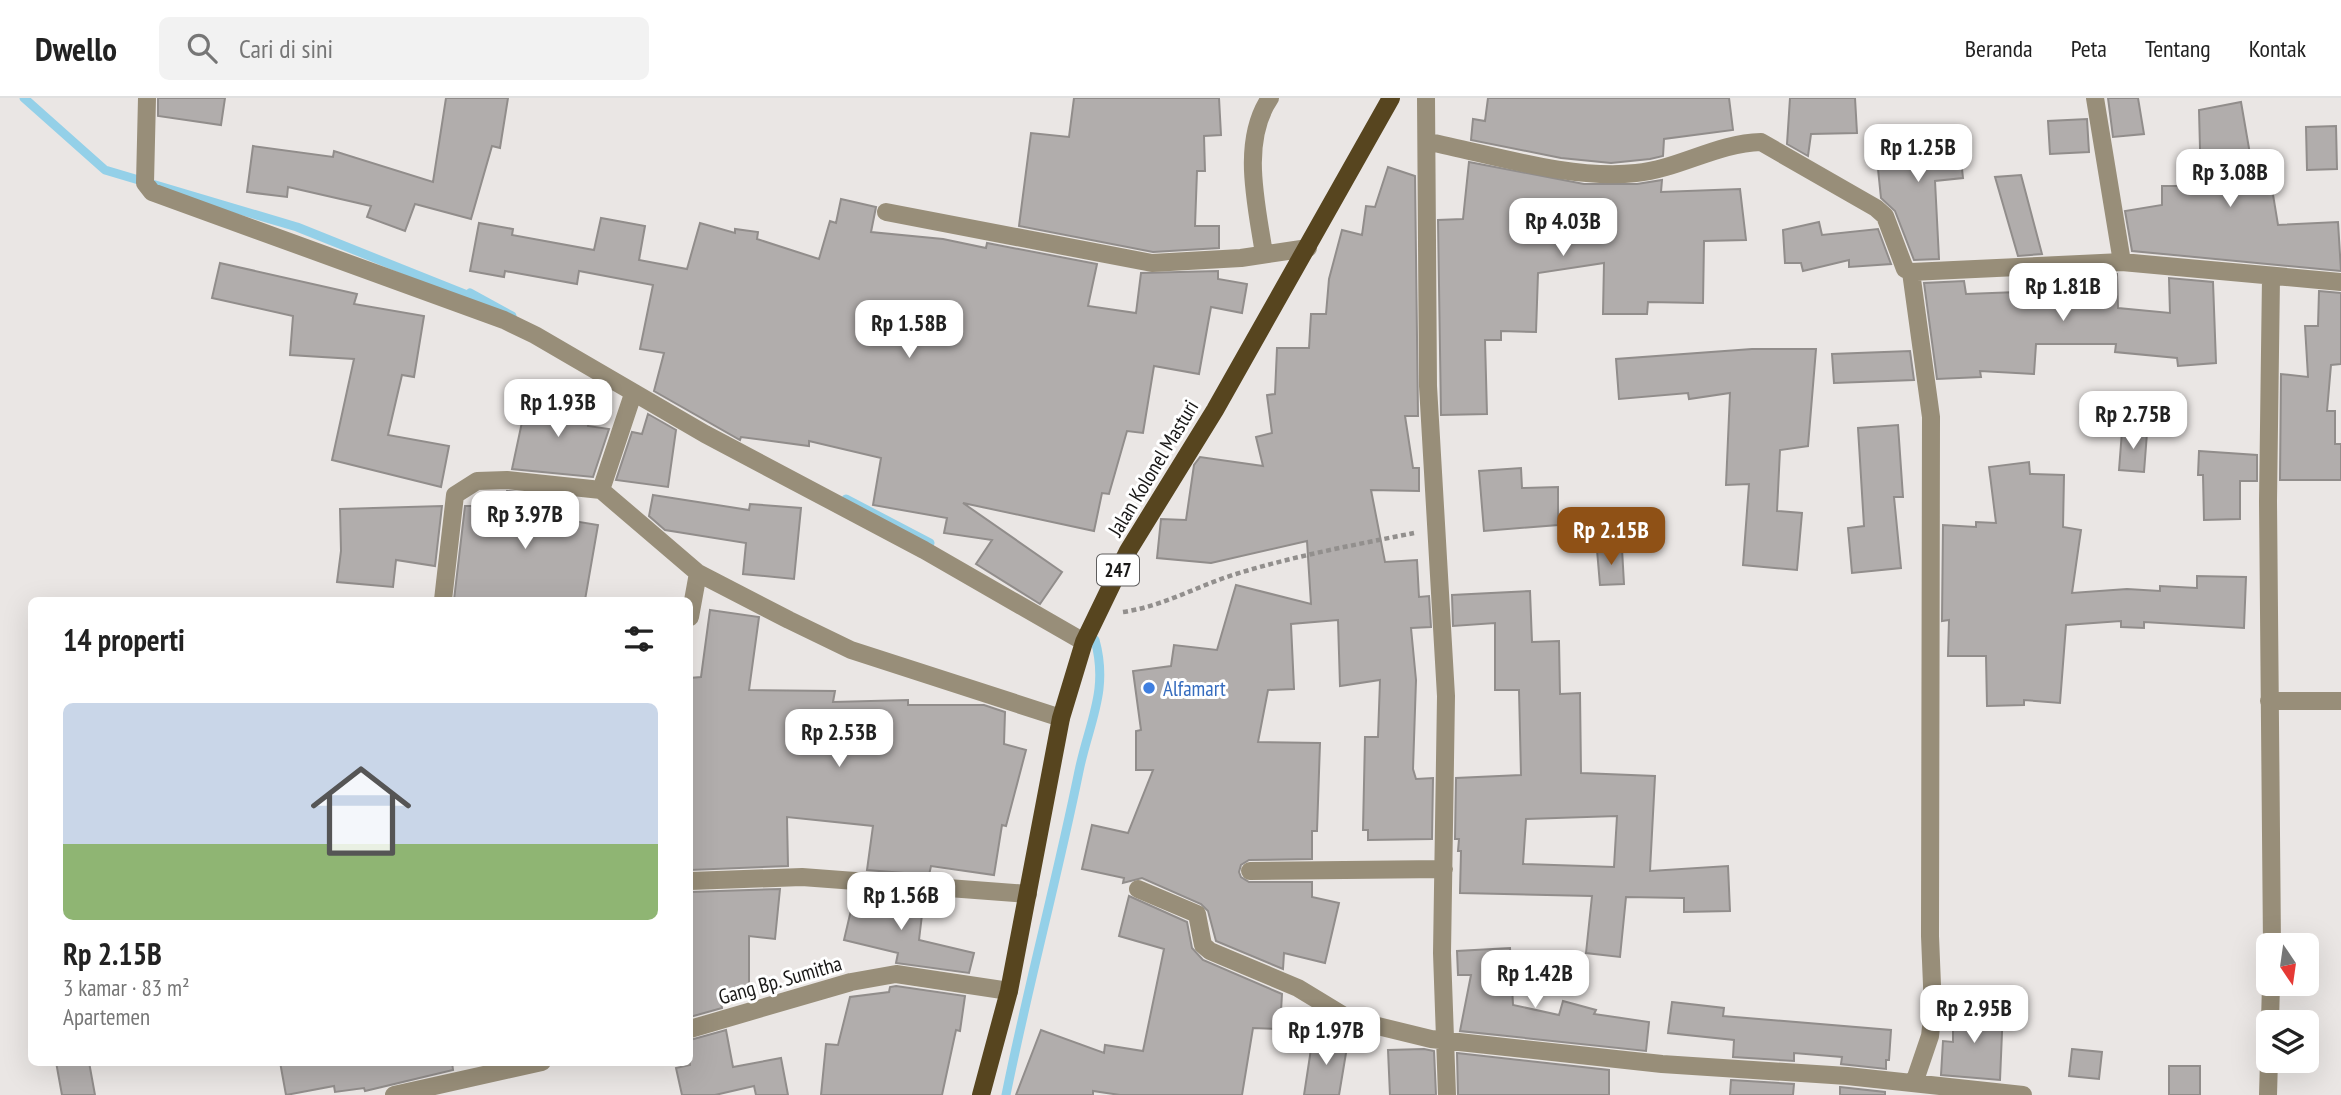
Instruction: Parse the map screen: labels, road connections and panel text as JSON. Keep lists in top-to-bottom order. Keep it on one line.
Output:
{"streets":{"main road":["Jalan Kolonel Masturi","247"],"street":["Gang Bp. Sumitha"]},"crossings":[["Jalan Kolonel Masturi","Gang Bp. Sumitha"]],"places":["Alfamart"],"north":"bottom","page":{"header":"Dwello","search":"Cari di sini","nav":["Beranda","Peta","Tentang","Kontak"],"price":["Rp 1.25B","Rp 3.08B","Rp 4.03B","Rp 1.81B","Rp 1.58B","Rp 1.93B","Rp 2.75B","Rp 3.97B","Rp 2.15B","Rp 2.53B","Rp 1.56B","Rp 1.42B","Rp 2.95B","Rp 1.97B"],"heading":"14 properti","list":[{"name":"Rp 2.15B","note":"3 kamar · 83 m² · Apartemen"}]}}
